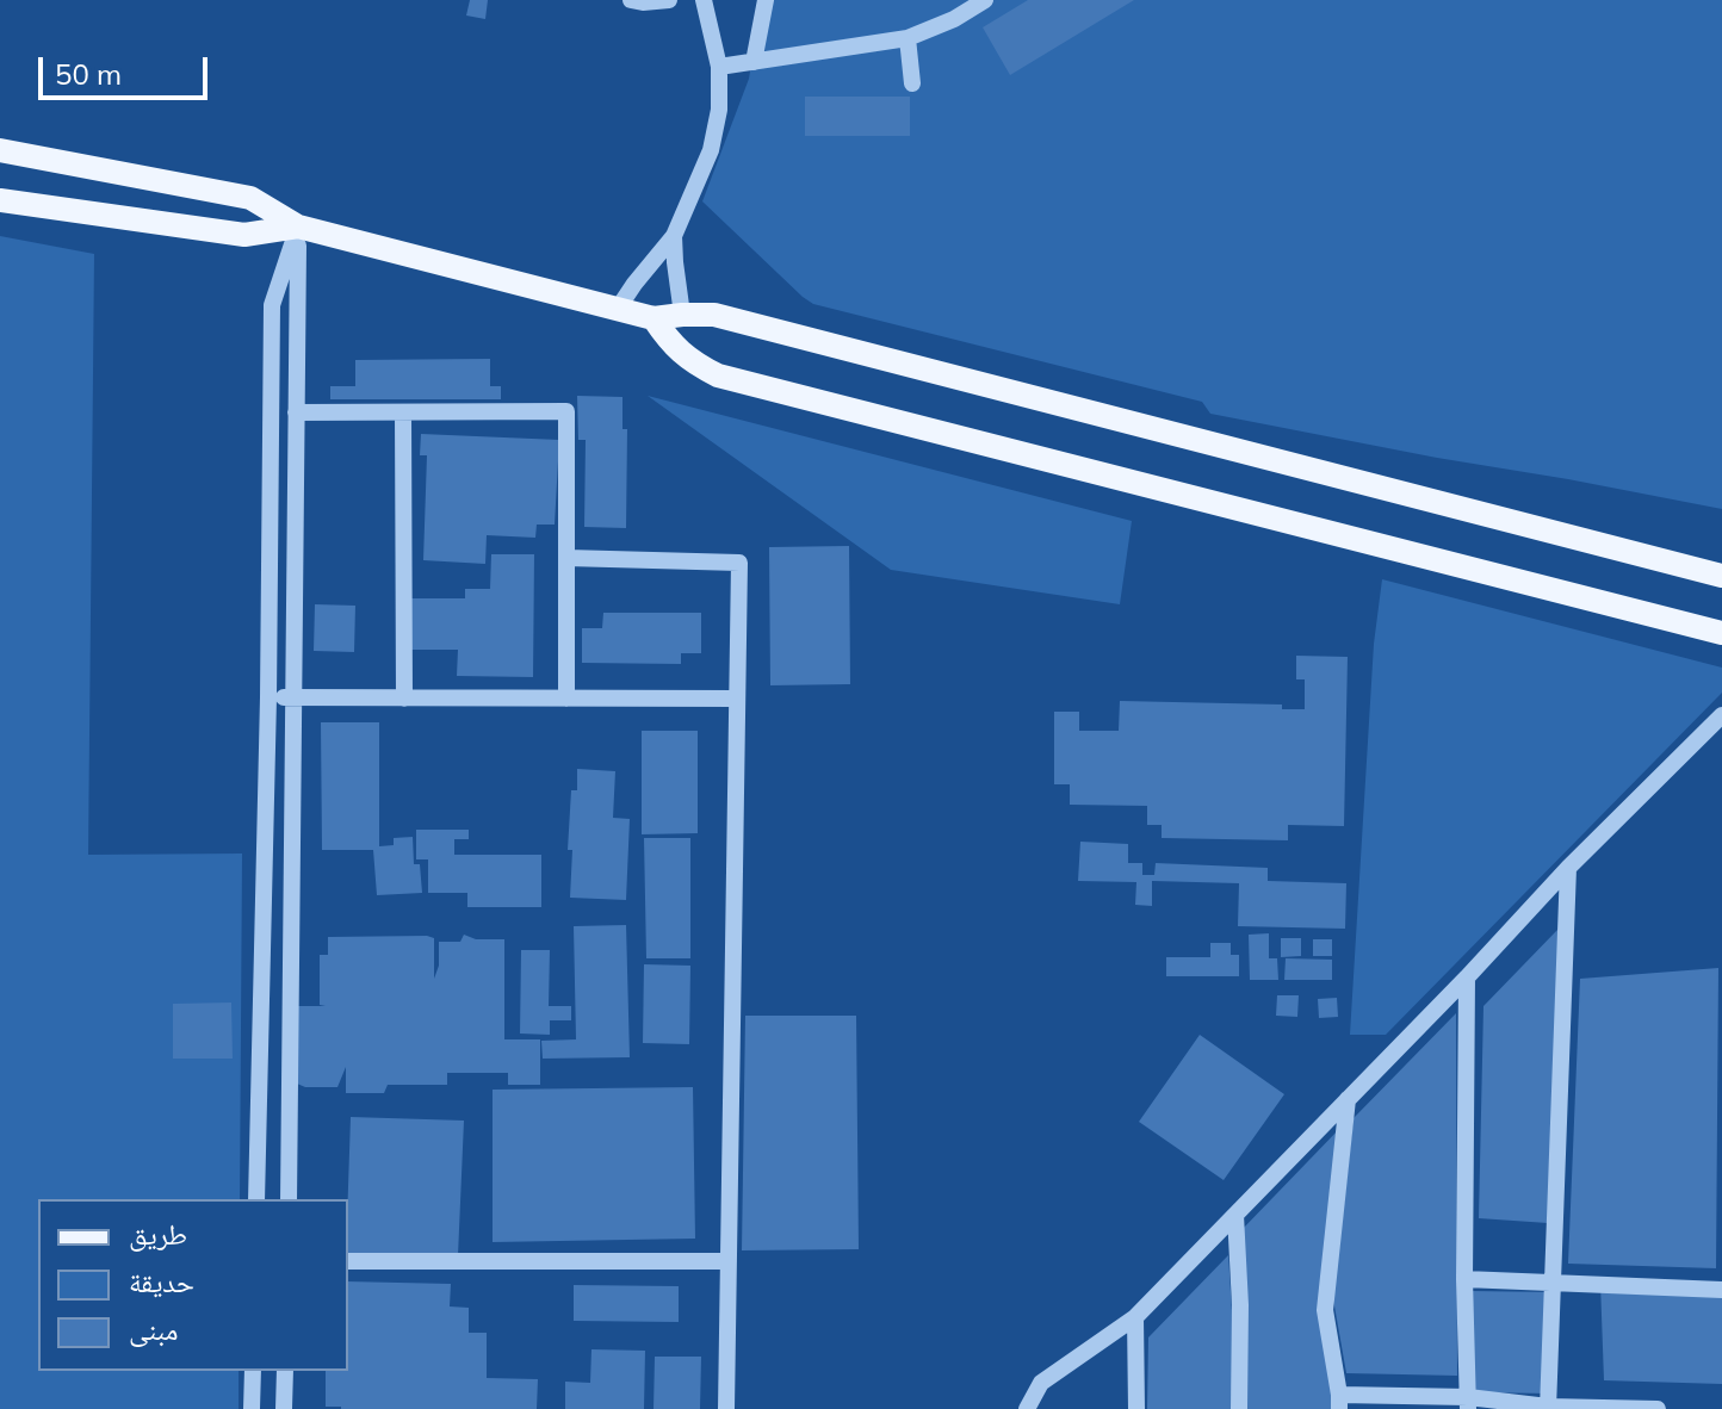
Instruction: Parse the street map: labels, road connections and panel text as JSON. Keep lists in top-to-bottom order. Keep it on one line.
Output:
{"legend":["طريق","حديقة","مبنى"],"scale_bar":"50 m"}
